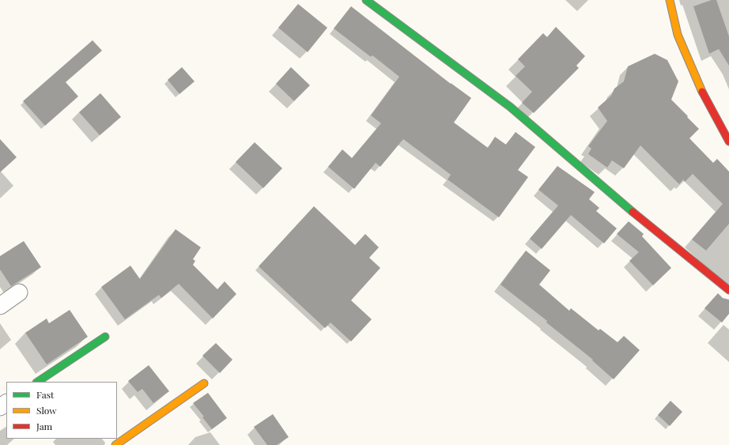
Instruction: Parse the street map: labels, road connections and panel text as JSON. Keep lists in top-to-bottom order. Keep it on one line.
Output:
{"legend":["Fast","Slow","Jam"]}
